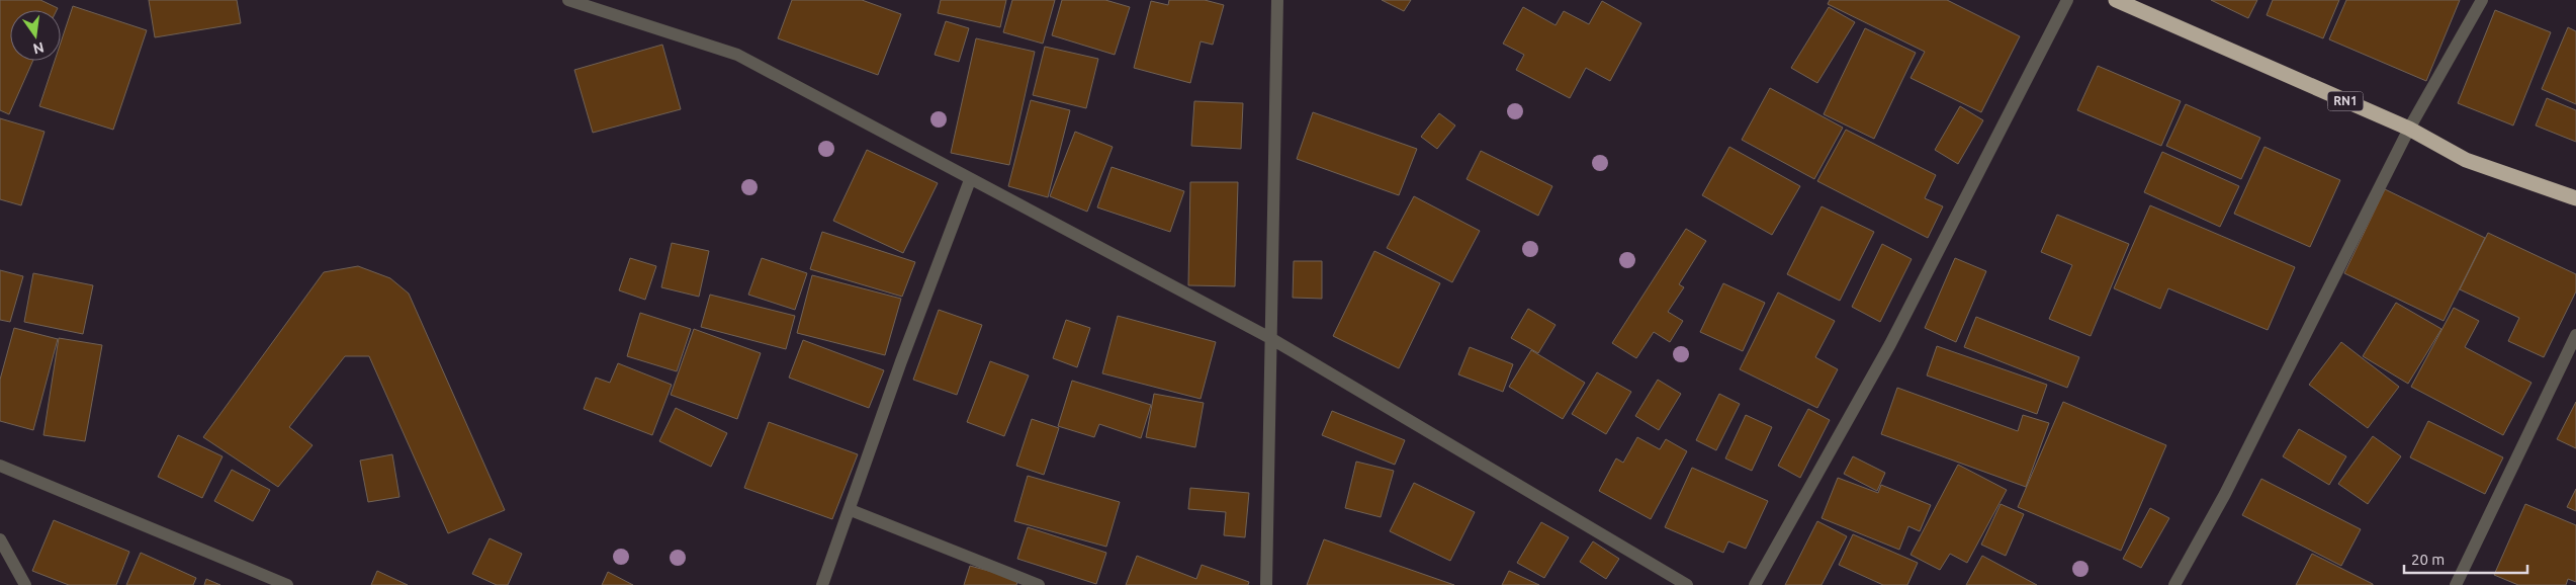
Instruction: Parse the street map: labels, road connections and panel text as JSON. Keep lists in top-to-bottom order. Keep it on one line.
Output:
{"streets":{"highway":["RN1"]},"scale_bar":"20 m","north":"bottom"}
